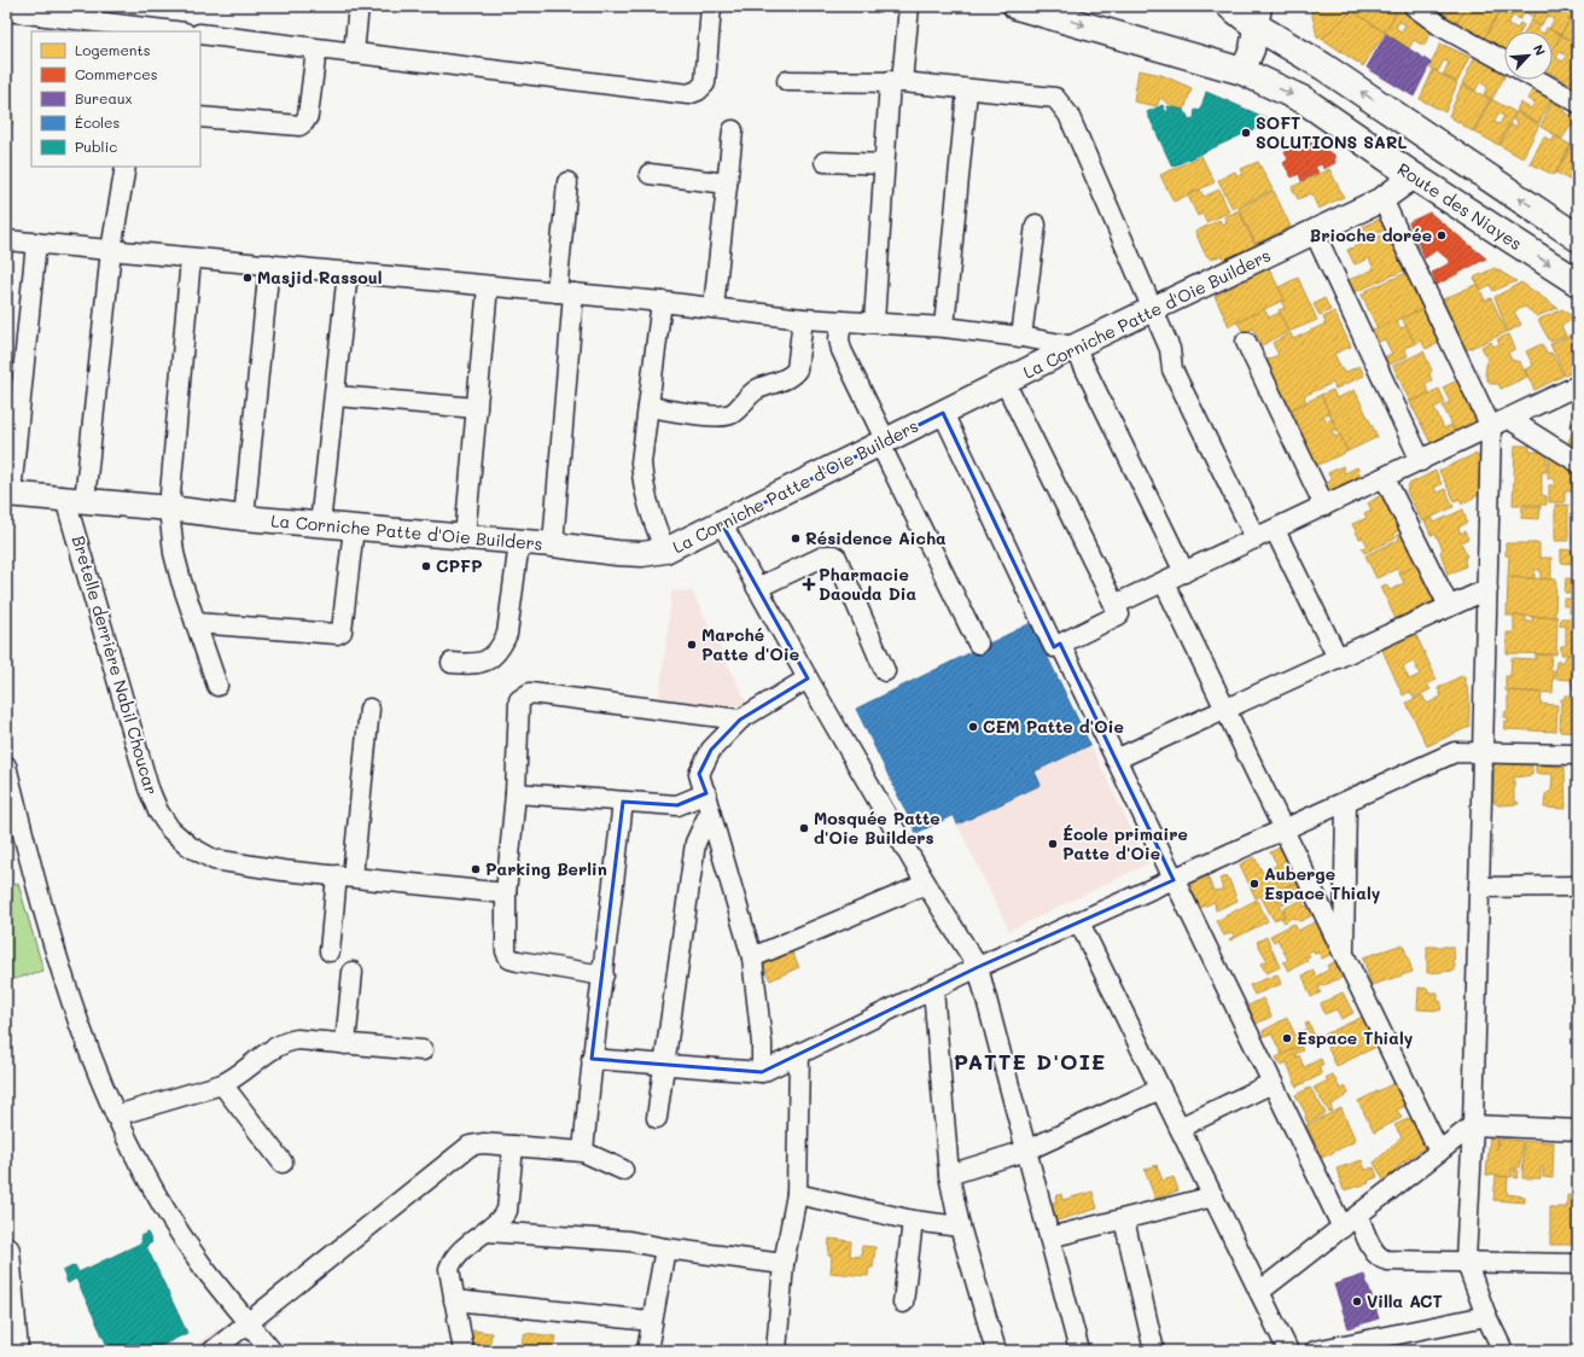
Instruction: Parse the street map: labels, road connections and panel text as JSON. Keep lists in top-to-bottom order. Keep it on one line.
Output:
{"streets":{"main road":["Route des Niayes"],"street":["La Corniche Patte d'Oie Builders","Bretelle derrière Nabil Choucar"]},"crossings":[["Route des Niayes","La Corniche Patte d'Oie Builders"],["La Corniche Patte d'Oie Builders","Bretelle derrière Nabil Choucar"]],"districts":["PATTE D'OIE"],"places":{"other":["SOFT SOLUTIONS SARL","Brioche dorée","Masjid Rassoul","Résidence Aicha","CPFP","Marché Patte d'Oie","CEM Patte d'Oie","Mosquée Patte d'Oie Builders","École primaire Patte d'Oie","Parking Berlin","Auberge Espace Thialy","Espace Thialy","Villa ACT"],"health":["Pharmacie Daouda Dia"]},"legend":["Logements","Commerces","Bureaux","Écoles","Public"],"north":"top right"}
